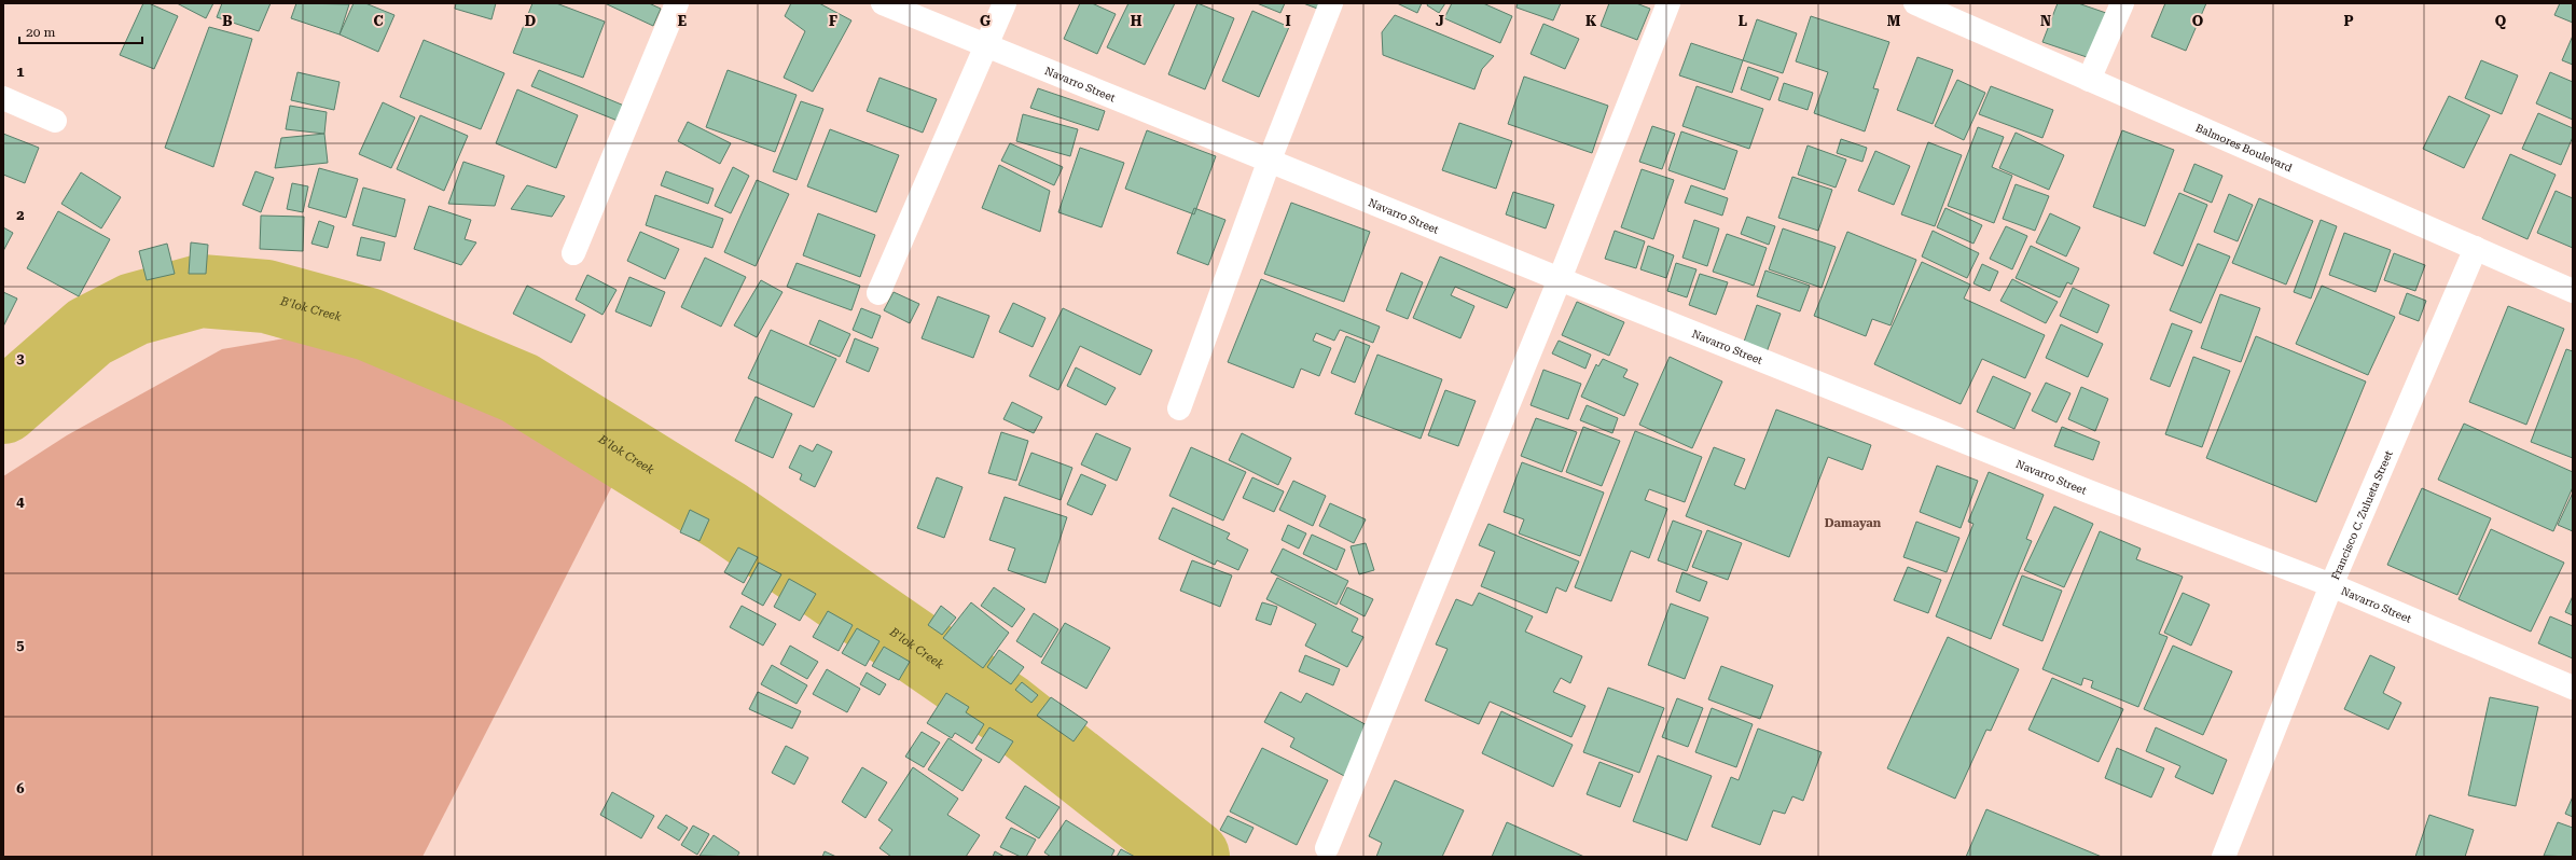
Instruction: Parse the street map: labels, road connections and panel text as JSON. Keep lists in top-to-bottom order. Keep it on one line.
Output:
{"streets":{"street":["Navarro Street","Balmores Boulevard","Francisco C. Zulueta Street"]},"crossings":[["Navarro Street","Francisco C. Zulueta Street"],["Balmores Boulevard","Francisco C. Zulueta Street"]],"districts":["Damayan"],"water":["B'lok Creek"],"scale_bar":"20 m","grid":{"columns":["B","C","D","E","F","G","H","I","J","K","L","M","N","O","P","Q"],"rows":["1","2","3","4","5","6"]}}
